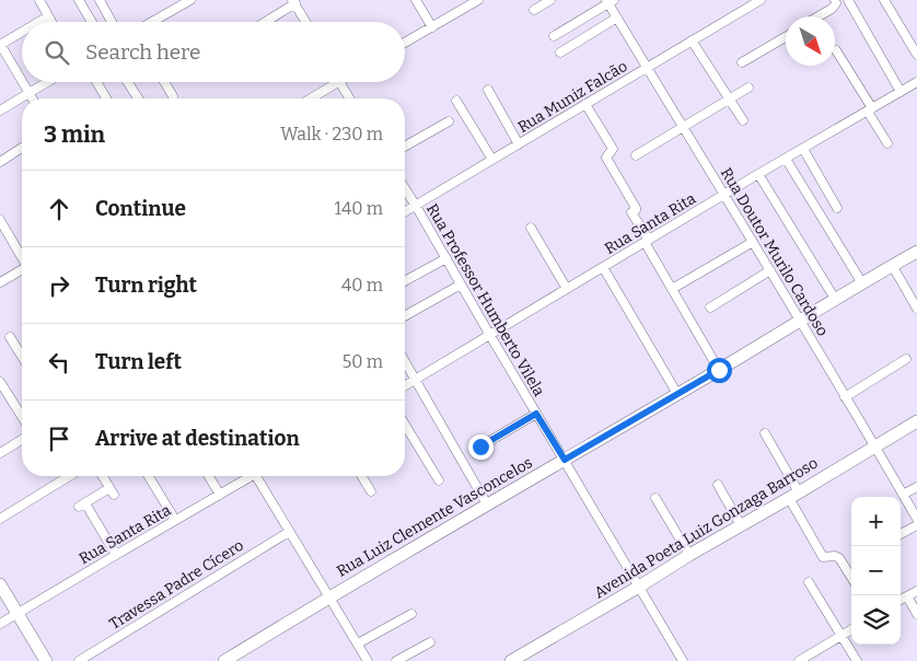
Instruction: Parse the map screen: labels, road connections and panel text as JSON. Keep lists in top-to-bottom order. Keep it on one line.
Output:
{"streets":{"street":["Rua Muniz Falcão","Rua Santa Rita","Rua Doutor Murilo Cardoso","Rua Professor Humberto Vilela","Rua Luiz Clemente Vasconcelos","Avenida Poeta Luiz Gonzaga Barroso","Travessa Padre Cícero"]},"crossings":[["Rua Muniz Falcão","Rua Doutor Murilo Cardoso"],["Rua Muniz Falcão","Rua Professor Humberto Vilela"],["Rua Santa Rita","Rua Doutor Murilo Cardoso"],["Rua Santa Rita","Rua Professor Humberto Vilela"],["Rua Doutor Murilo Cardoso","Rua Luiz Clemente Vasconcelos"],["Rua Doutor Murilo Cardoso","Avenida Poeta Luiz Gonzaga Barroso"],["Rua Professor Humberto Vilela","Rua Luiz Clemente Vasconcelos"],["Rua Professor Humberto Vilela","Avenida Poeta Luiz Gonzaga Barroso"]],"north":"bottom right","page":{"search":"Search here","heading":["3 min","Walk · 230 m"],"list":[["Continue","140 m"],["Turn right","40 m"],["Turn left","50 m"],"Arrive at destination"],"map_buttons":["+","−"]}}
